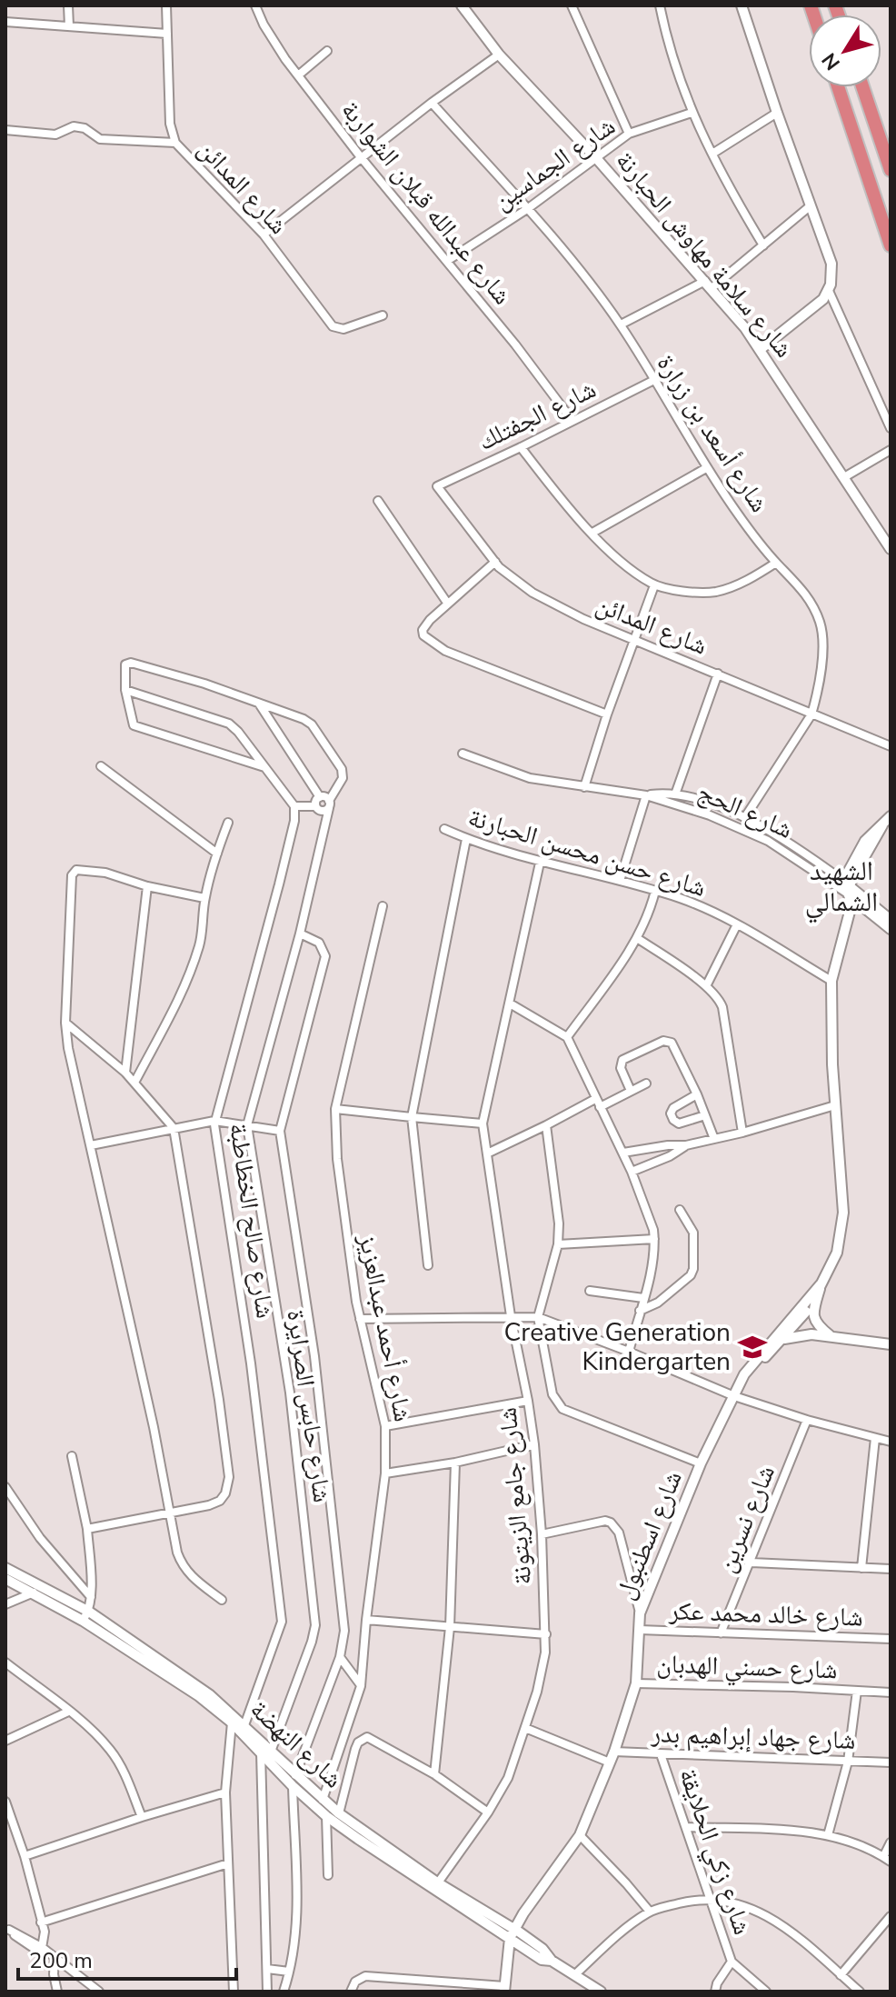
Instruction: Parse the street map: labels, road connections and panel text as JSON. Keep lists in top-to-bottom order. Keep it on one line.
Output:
{"streets":{"street":["شارع الجماسين","شارع المدائن","شارع عبدالله قبلان الشواربة","شارع سلامة مهاوش الحبارنة","شارع الجفتلك","شارع أسعد بن زرارة","شارع الحج","شارع حسن محسن الحبارنة","شارع صالح الخطاطبة","شارع أحمد عبدالعزيز","شارع حابس الصرايرة","شارع جامع الزيتونة","شارع نسرين","شارع اسطنبول","شارع خالد محمد عكر","شارع حسني الهدبان","شارع جهاد إبراهيم بدر","شارع النهضة","شارع زكي الحلايقة"]},"crossings":[["شارع الجماسين","شارع عبدالله قبلان الشواربة"],["شارع الجماسين","شارع سلامة مهاوش الحبارنة"],["شارع الجماسين","شارع أسعد بن زرارة"],["شارع المدائن","شارع الجفتلك"],["شارع المدائن","شارع أسعد بن زرارة"],["شارع عبدالله قبلان الشواربة","شارع الجفتلك"],["شارع الجفتلك","شارع أسعد بن زرارة"],["شارع أسعد بن زرارة","شارع الحج"],["شارع الحج","شارع اسطنبول"],["شارع حسن محسن الحبارنة","شارع جامع الزيتونة"],["شارع حسن محسن الحبارنة","شارع اسطنبول"],["شارع صالح الخطاطبة","شارع النهضة"],["شارع أحمد عبدالعزيز","شارع النهضة"],["شارع حابس الصرايرة","شارع النهضة"],["شارع جامع الزيتونة","شارع النهضة"],["شارع نسرين","شارع خالد محمد عكر"],["شارع اسطنبول","شارع خالد محمد عكر"],["شارع اسطنبول","شارع حسني الهدبان"],["شارع اسطنبول","شارع جهاد إبراهيم بدر"],["شارع اسطنبول","شارع النهضة"],["شارع حسني الهدبان","شارع جهاد إبراهيم بدر"],["شارع جهاد إبراهيم بدر","شارع زكي الحلايقة"]],"districts":["الشهيد الشمالي"],"places":{"school or university":["Creative Generation Kindergarten"]},"scale_bar":"200 m","north":"bottom left"}
